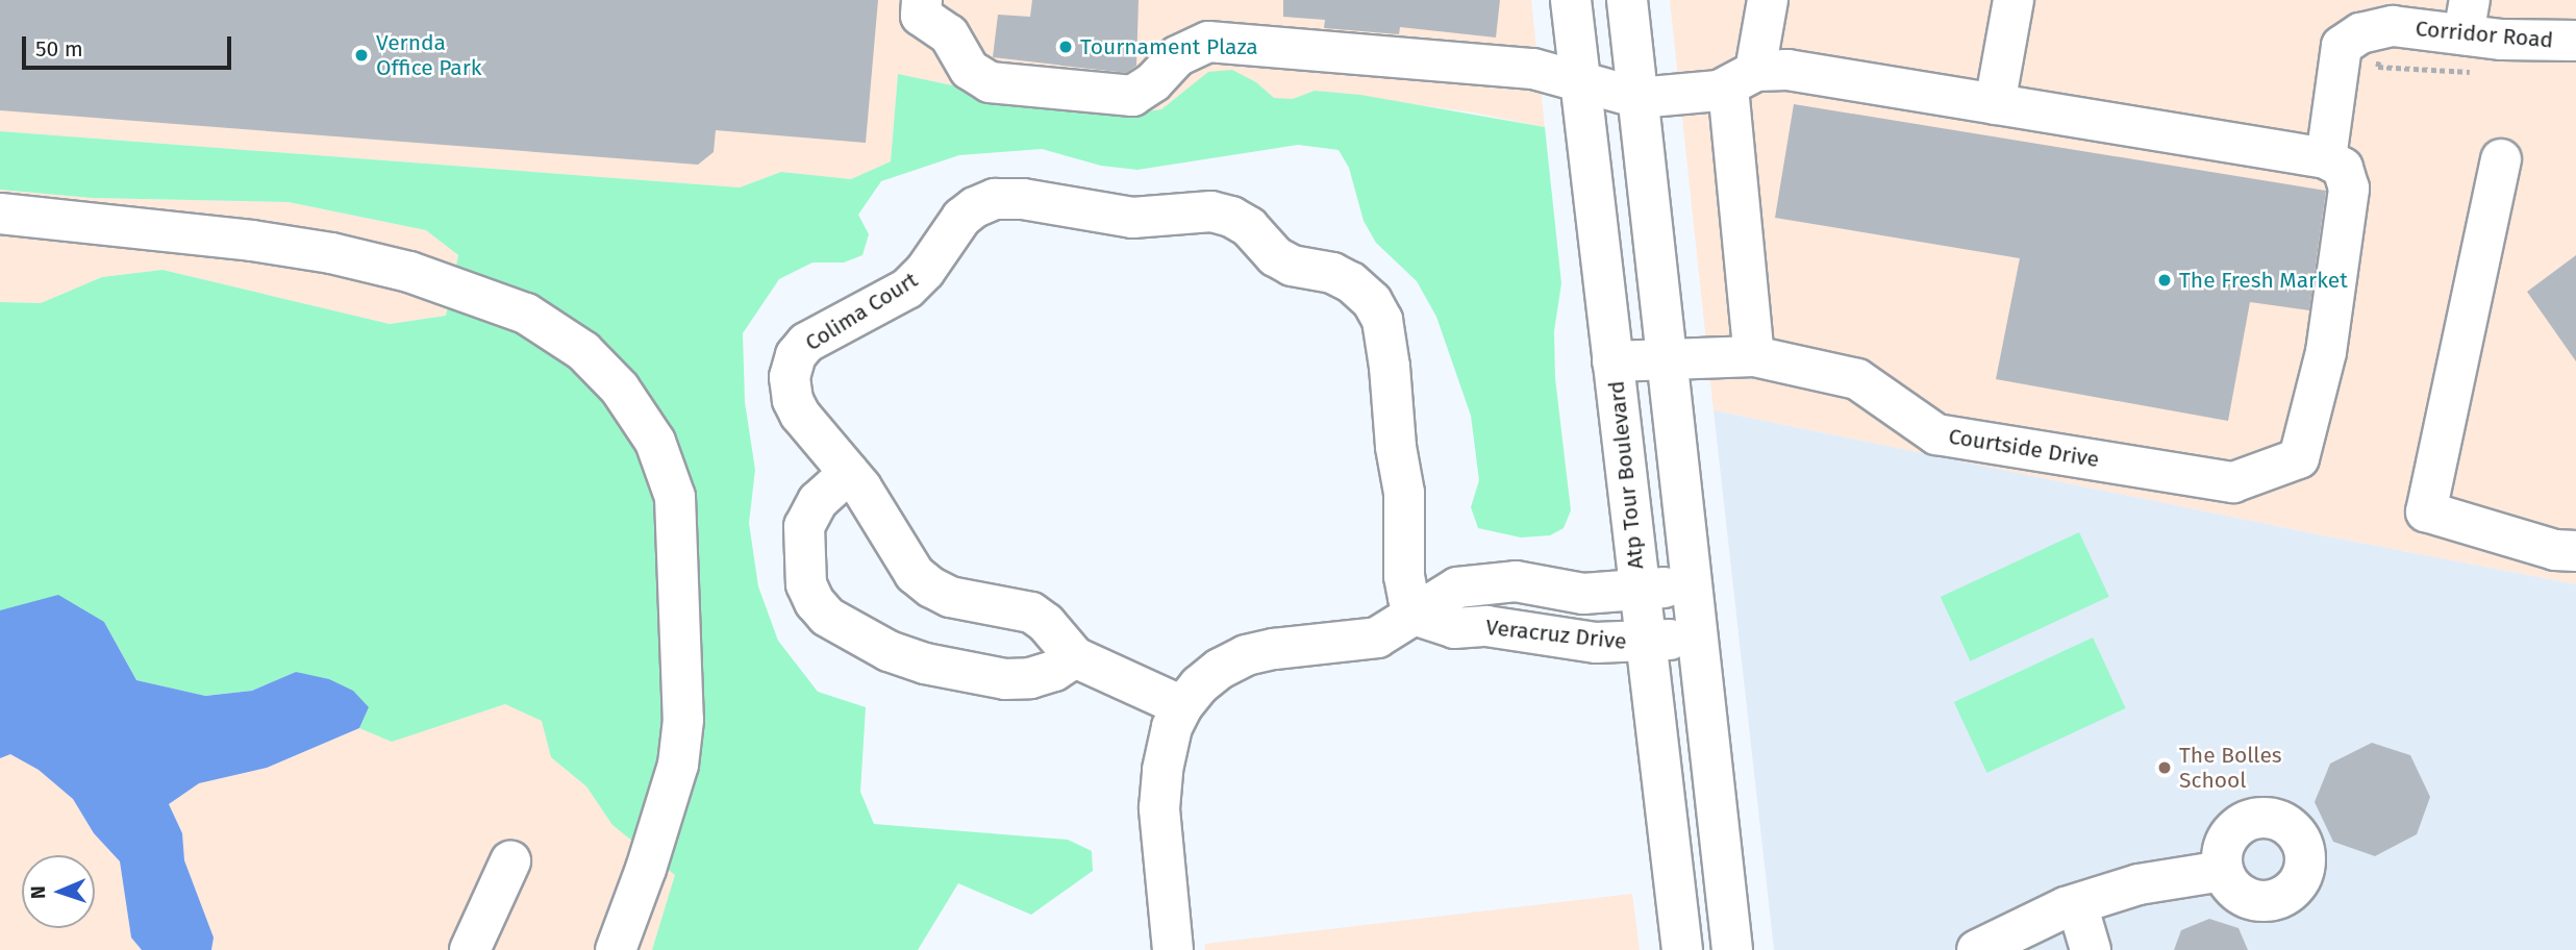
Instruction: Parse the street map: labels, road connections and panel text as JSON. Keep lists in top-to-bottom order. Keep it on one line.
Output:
{"streets":{"street":["Corridor Road","Colima Court","Courtside Drive","Atp Tour Boulevard","Veracruz Drive"]},"crossings":[["Corridor Road","Courtside Drive"],["Colima Court","Veracruz Drive"],["Courtside Drive","Atp Tour Boulevard"],["Atp Tour Boulevard","Veracruz Drive"]],"places":["Tournament Plaza","Vernda Office Park","The Fresh Market","The Bolles School"],"scale_bar":"50 m","north":"left"}
